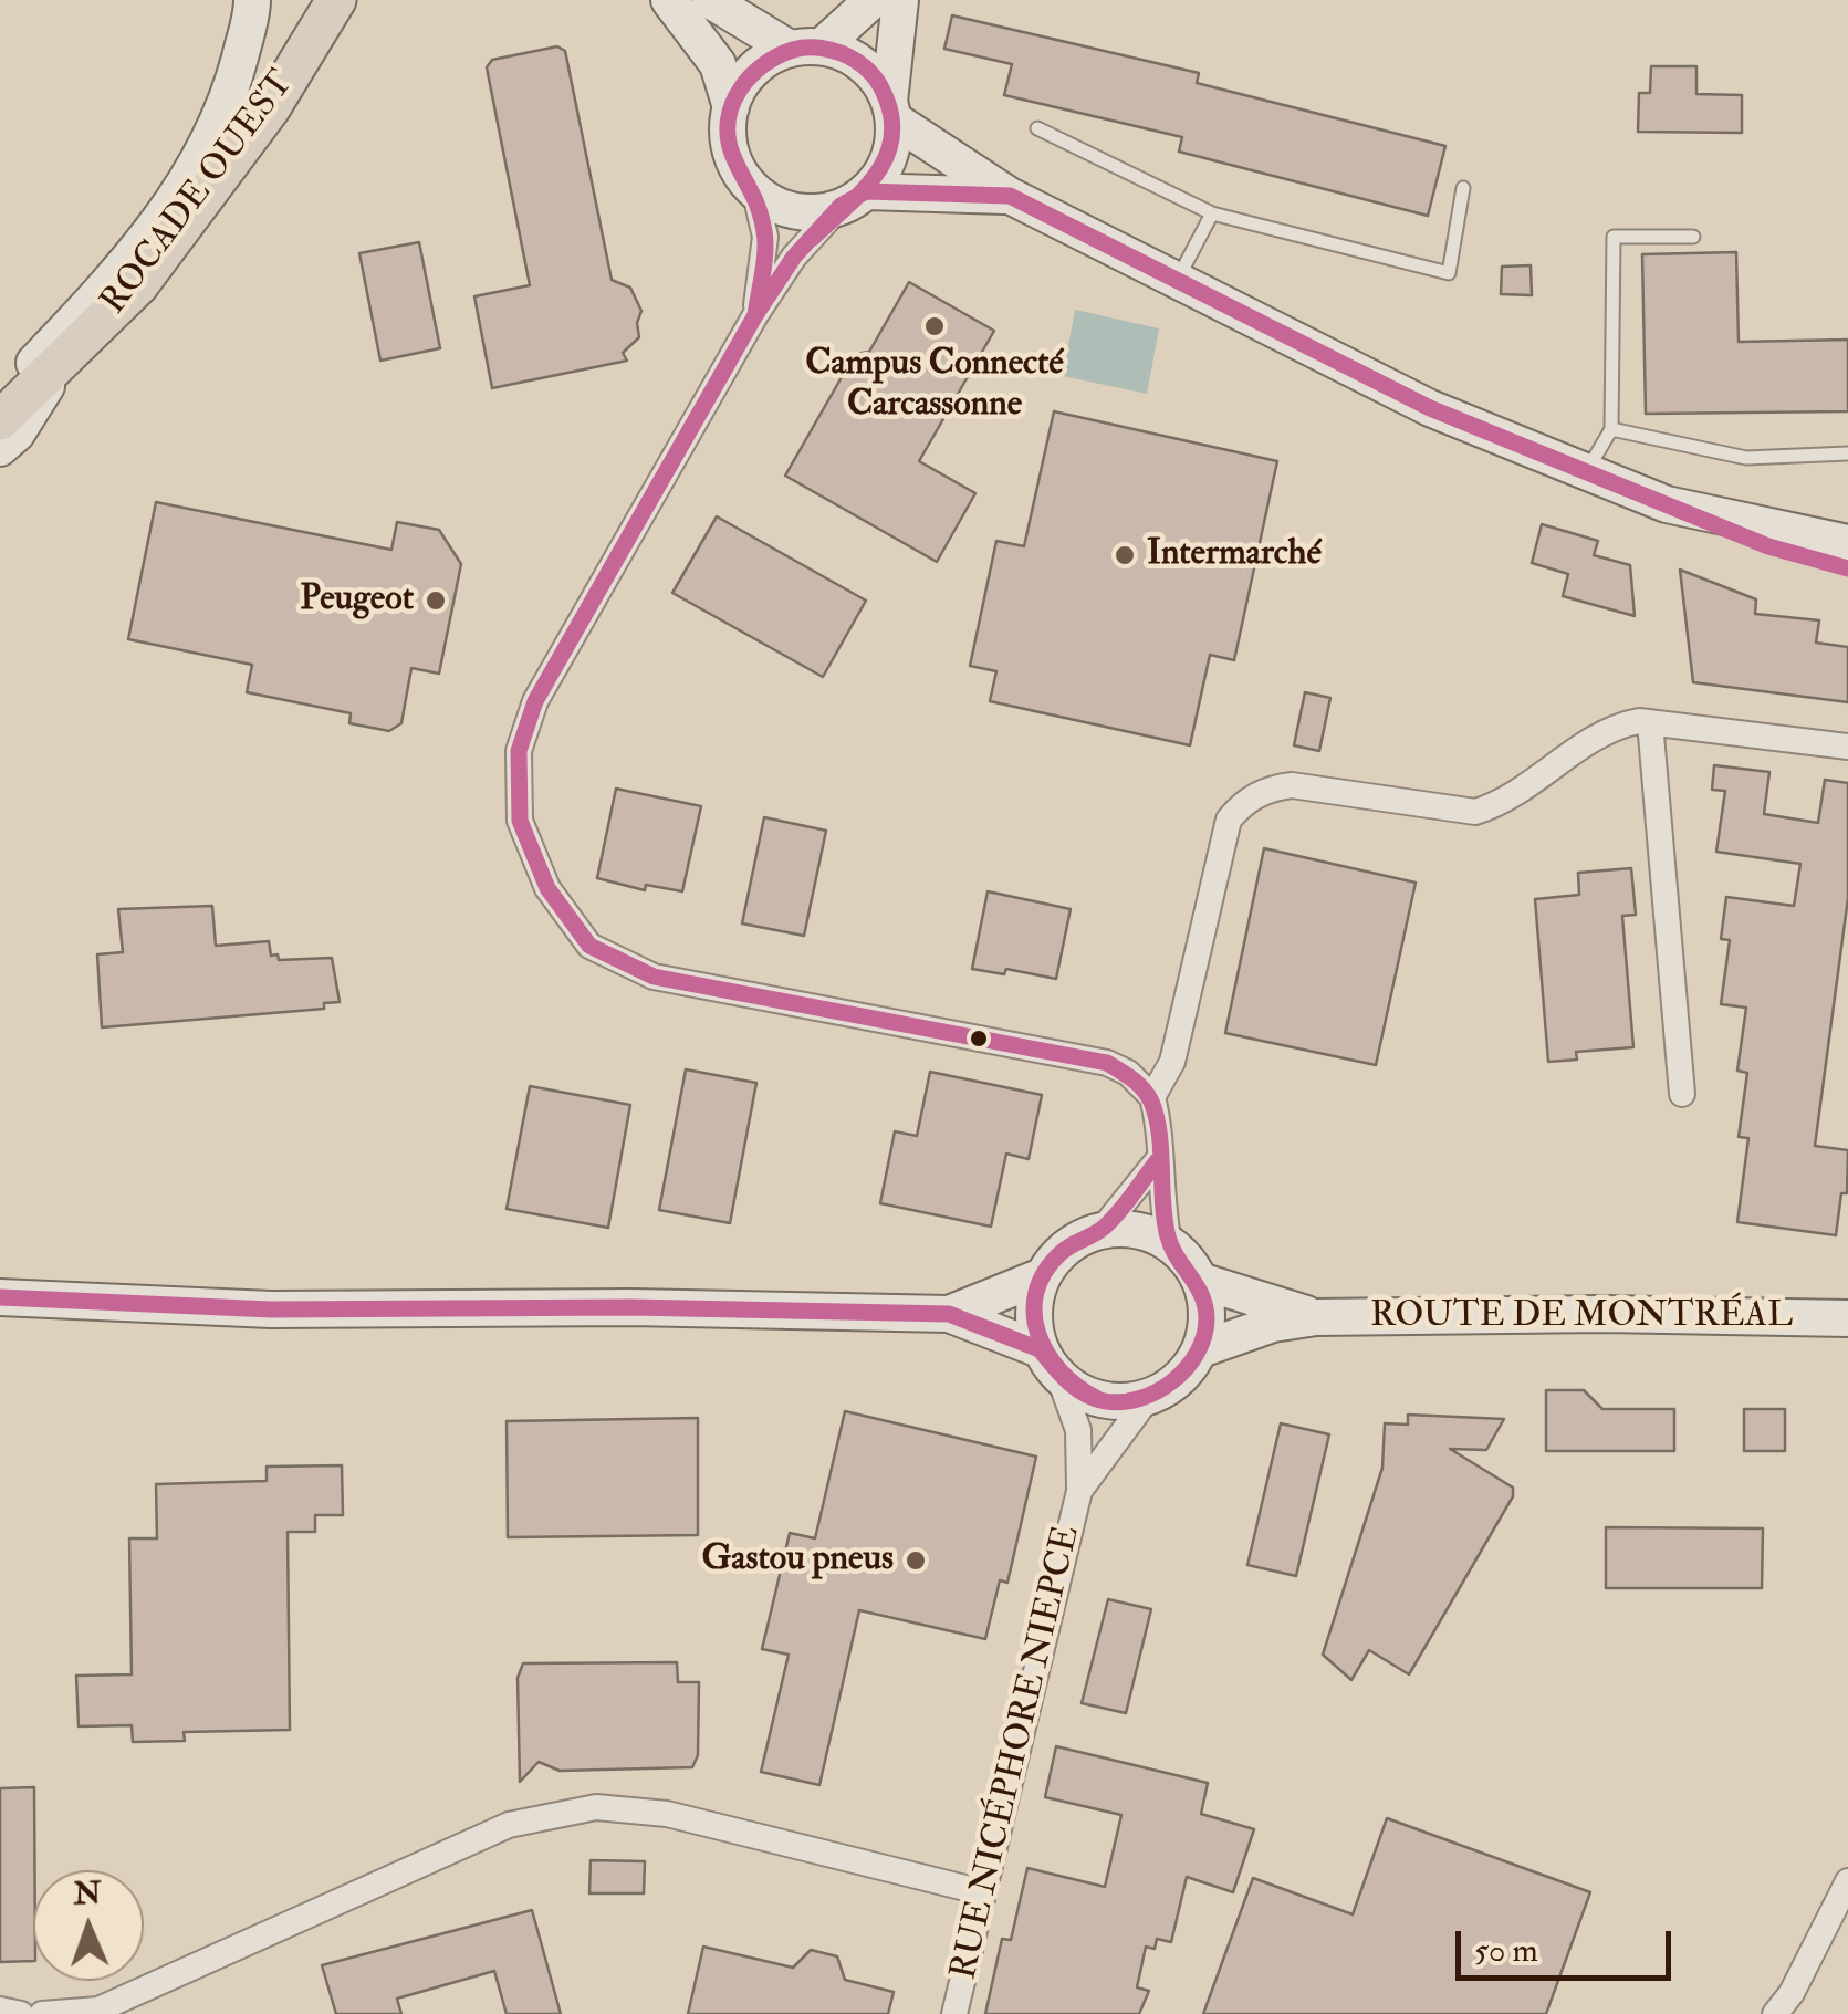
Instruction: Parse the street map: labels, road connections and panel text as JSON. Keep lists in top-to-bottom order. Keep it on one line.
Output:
{"streets":{"main road":["ROCADE OUEST","ROUTE DE MONTRÉAL"],"street":["RUE NICÉPHORE NIEPCE"]},"crossings":[["ROUTE DE MONTRÉAL","RUE NICÉPHORE NIEPCE"]],"places":["Campus Connecté Carcassonne","Intermarché","Peugeot","Gastou pneus"],"scale_bar":"50 m","north":"top"}
